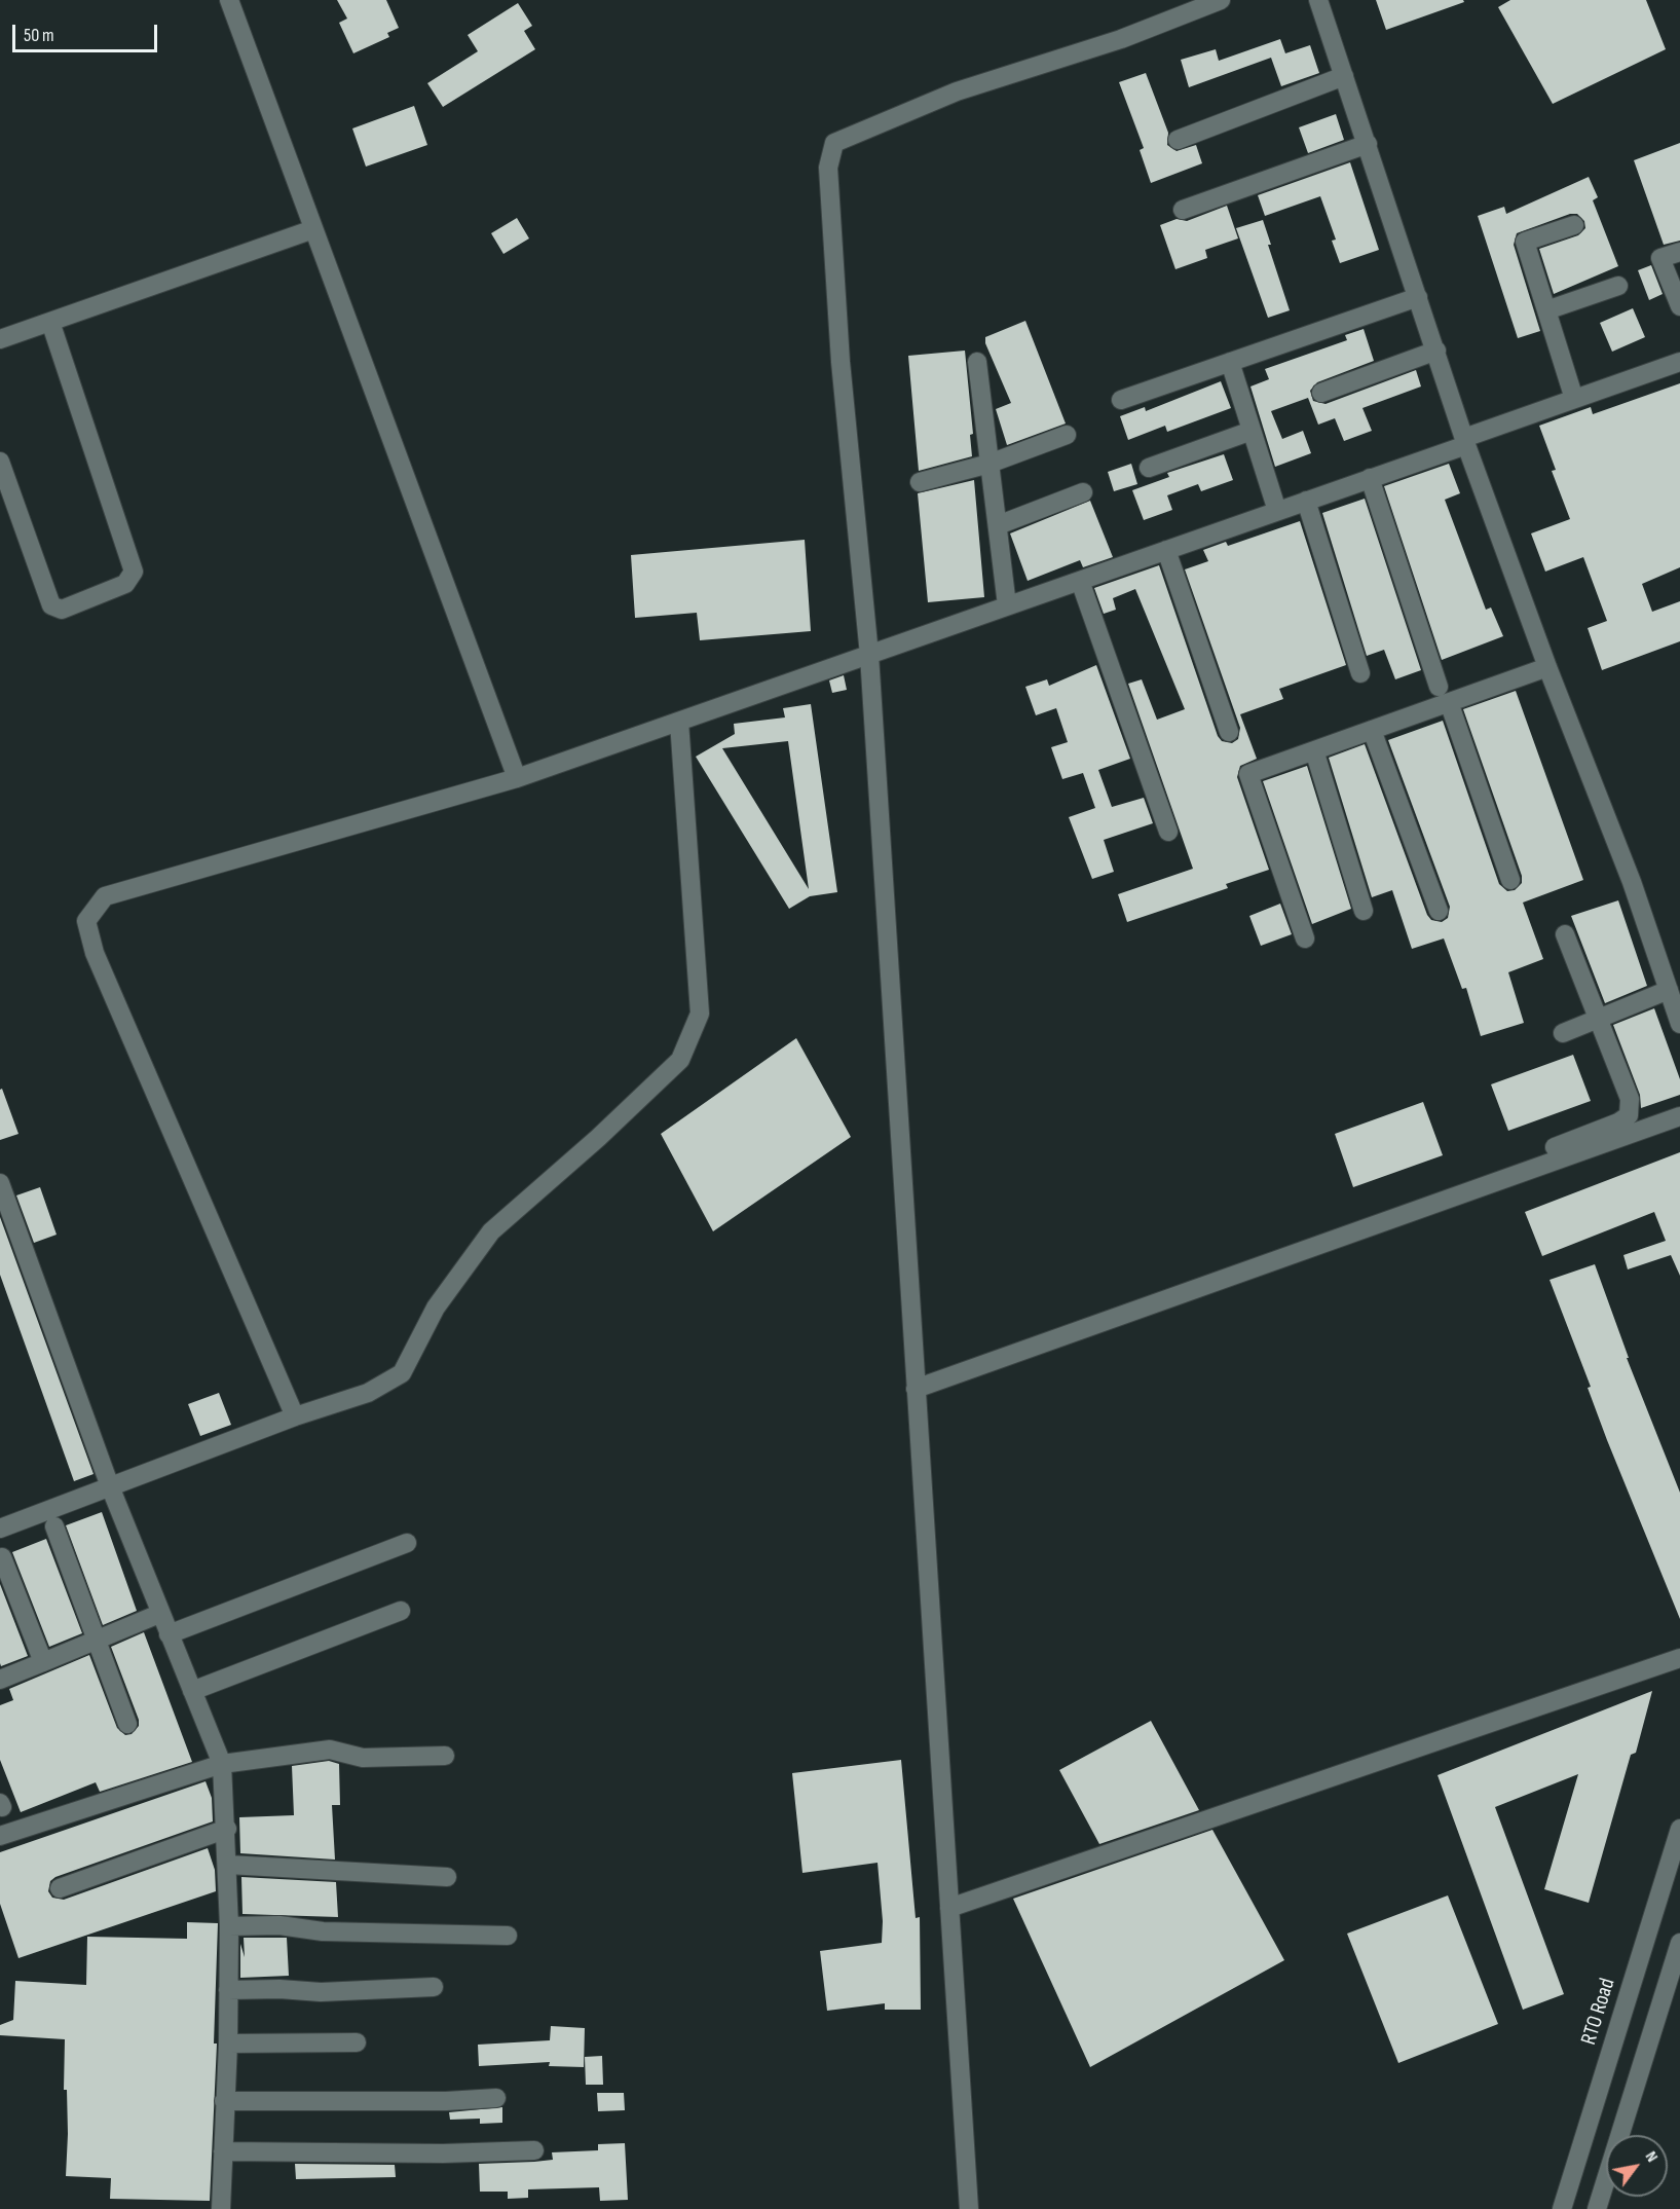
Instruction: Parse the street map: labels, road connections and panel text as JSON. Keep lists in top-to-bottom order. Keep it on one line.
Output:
{"streets":{"street":["RTO Road"]},"scale_bar":"50 m","north":"top right"}
